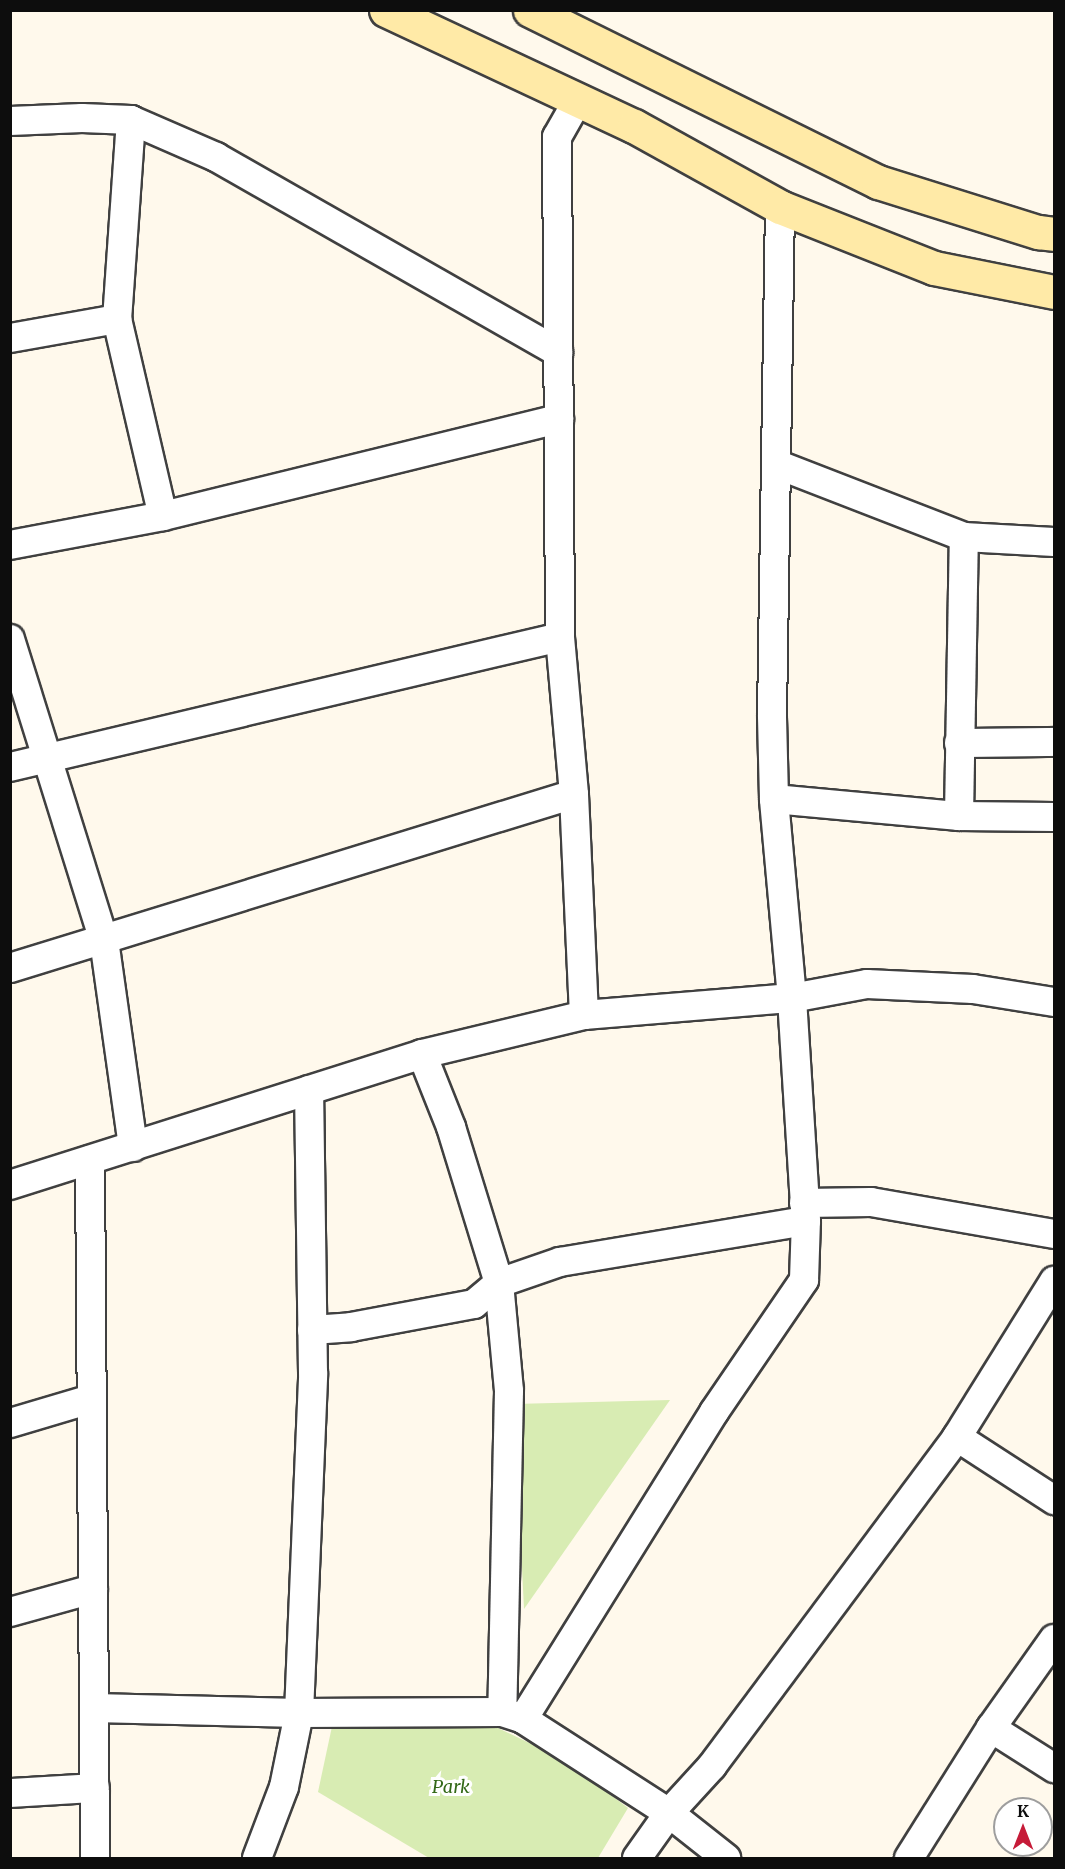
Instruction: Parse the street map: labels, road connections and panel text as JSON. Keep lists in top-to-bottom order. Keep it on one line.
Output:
{"parks":["Park"],"north":"top"}
